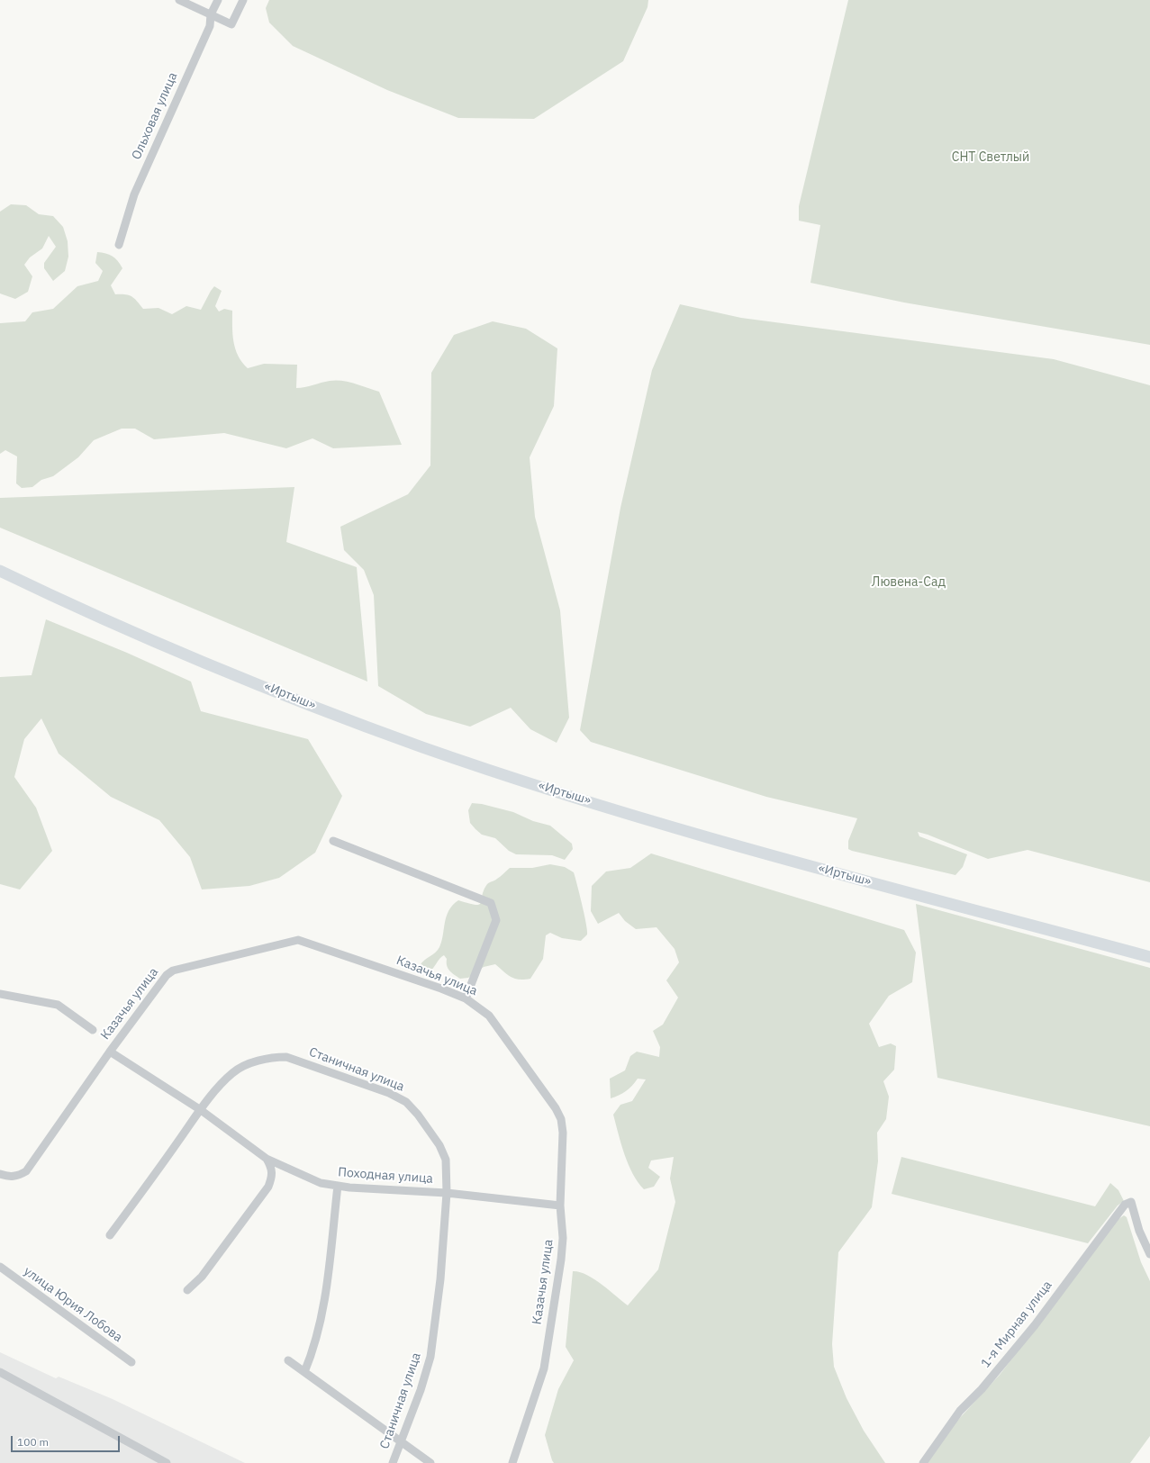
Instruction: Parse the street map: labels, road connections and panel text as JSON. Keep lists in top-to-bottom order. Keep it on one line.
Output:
{"streets":{"highway":["«Иртыш»"],"street":["Ольховая улица","Казачья улица","Станичная улица","Походная улица","улица Юрия Лобова","1-я Мирная улица"]},"crossings":[["Казачья улица","Походная улица"],["Станичная улица","Походная улица"]],"parks":["СНТ Светлый","Лювена-Сад"],"scale_bar":"100 m"}
